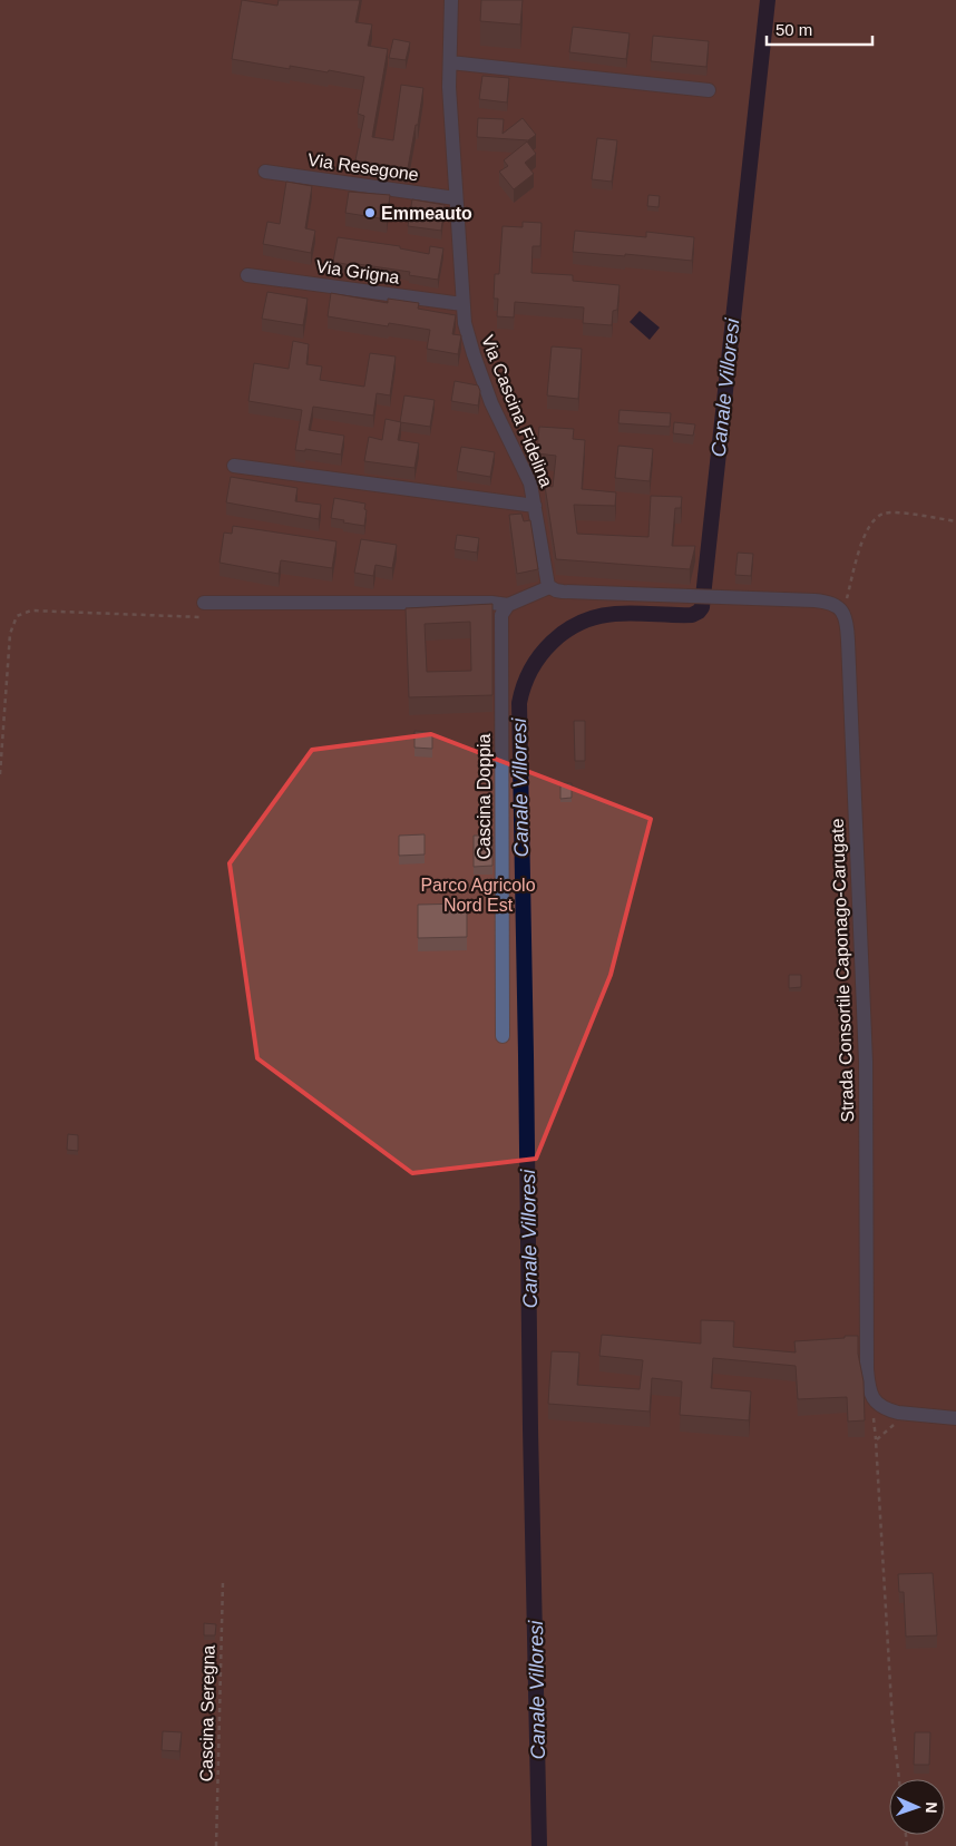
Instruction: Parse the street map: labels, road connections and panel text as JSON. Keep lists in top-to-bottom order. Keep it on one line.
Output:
{"streets":{"street":["Via Resegone","Via Grigna","Via Cascina Fidelina","Cascina Doppia","Strada Consortile Caponago-Carugate"],"path":["Cascina Seregna"]},"crossings":[["Via Resegone","Via Cascina Fidelina"],["Via Grigna","Via Cascina Fidelina"]],"water":["Canale Villoresi"],"parks":["Parco Agricolo Nord Est"],"places":["Emmeauto"],"scale_bar":"50 m","north":"right"}
